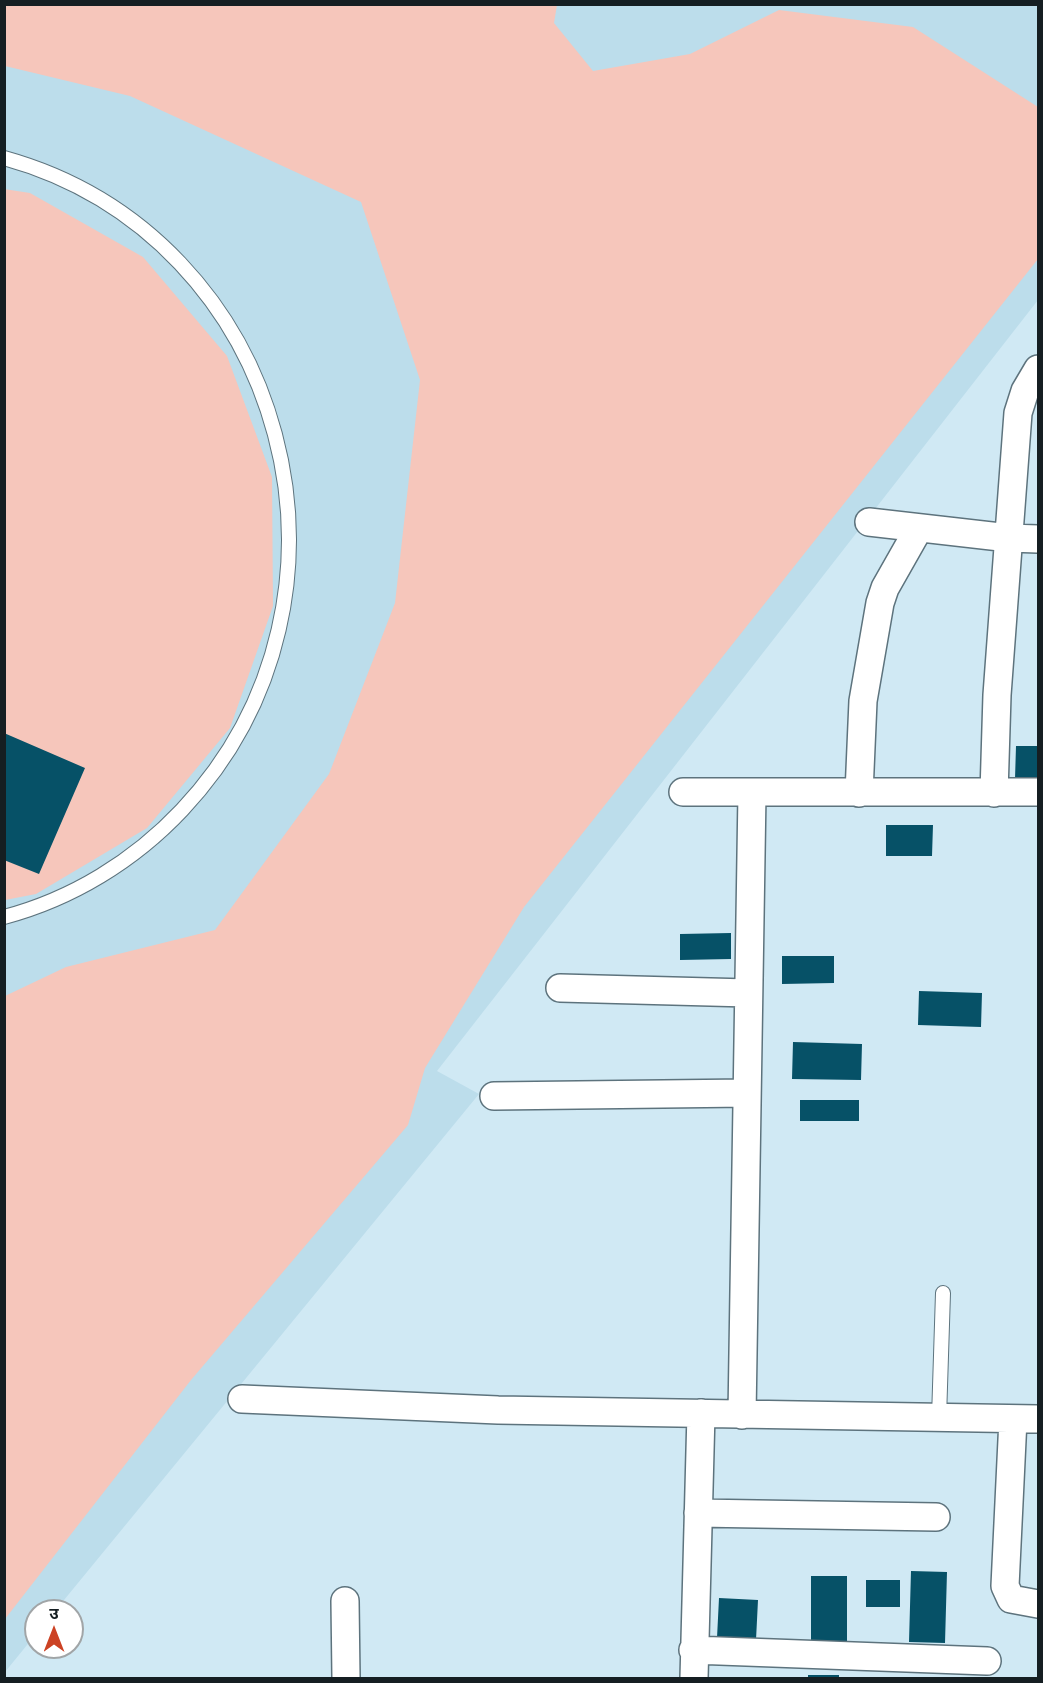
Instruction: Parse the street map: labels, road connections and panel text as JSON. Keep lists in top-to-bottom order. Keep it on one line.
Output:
{"north":"top"}
